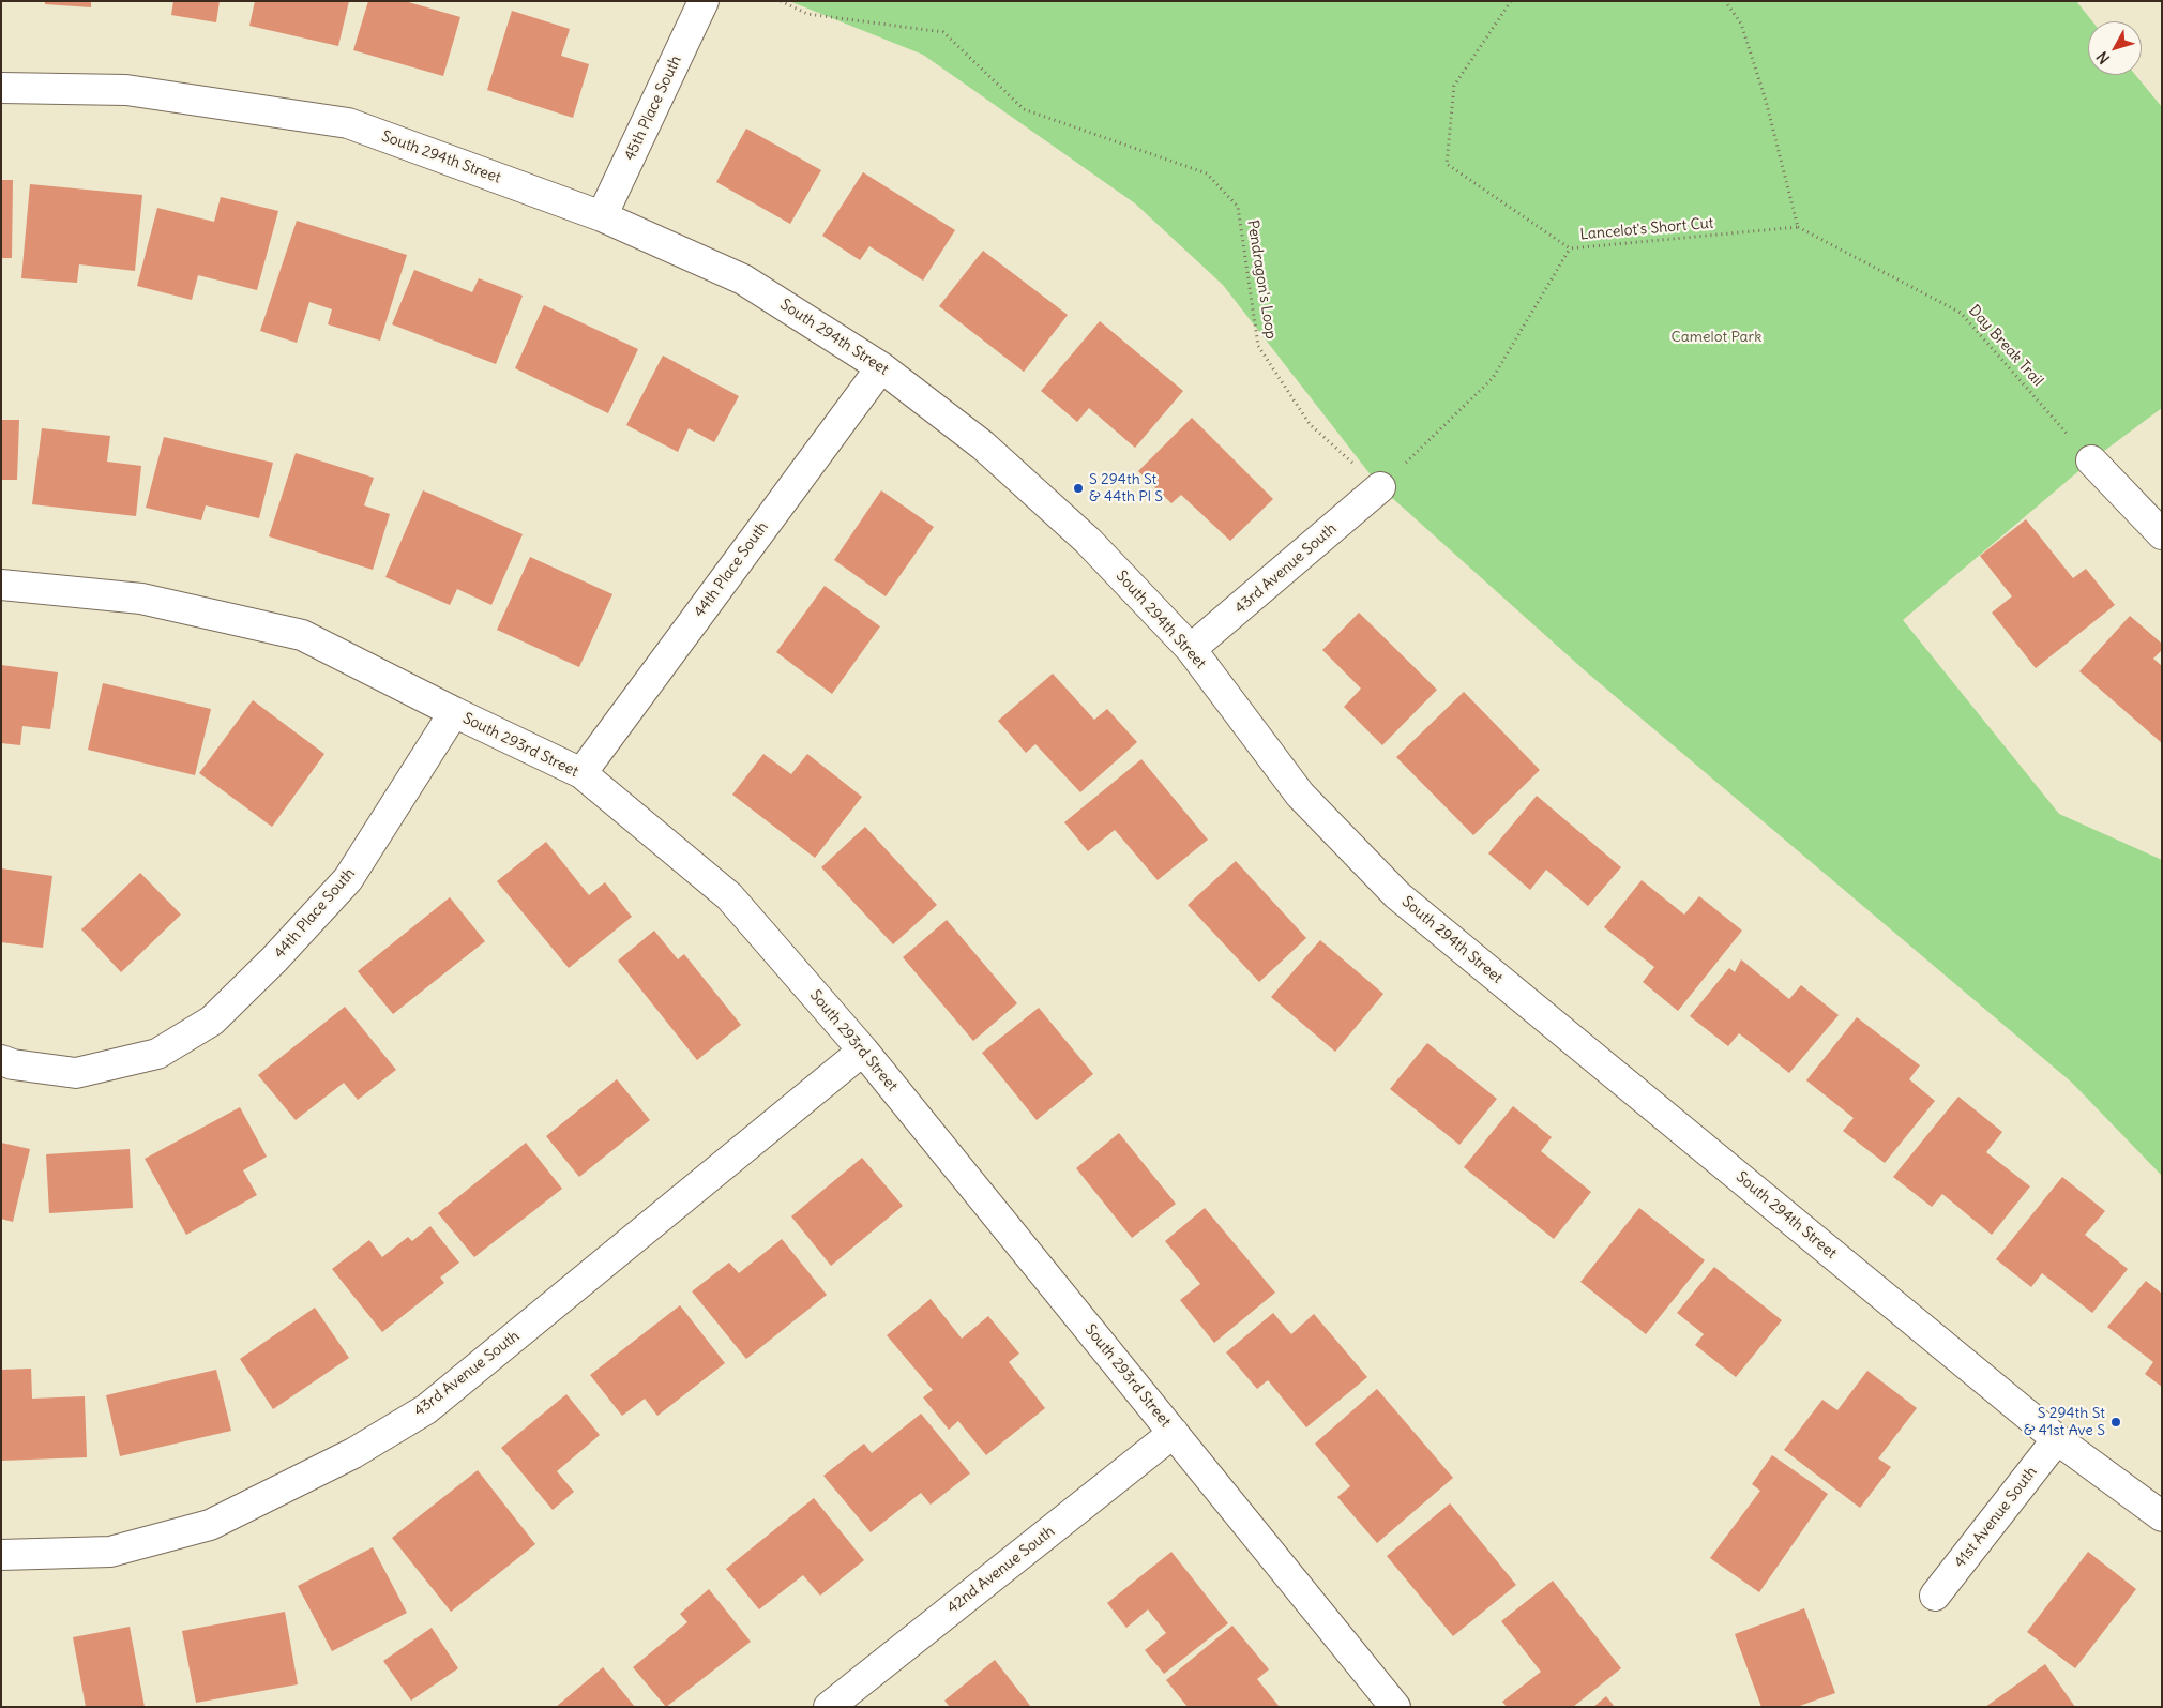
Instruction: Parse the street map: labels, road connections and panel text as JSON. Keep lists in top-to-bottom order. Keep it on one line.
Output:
{"streets":{"street":["45th Place South","South 294th Street","43rd Avenue South","44th Place South","South 293rd Street","41st Avenue South","42nd Avenue South"],"path":["Lancelot's Short Cut","Pendragon's Loop","Day Break Trail"]},"crossings":[["45th Place South","South 294th Street"],["South 294th Street","43rd Avenue South"],["South 294th Street","44th Place South"],["South 294th Street","41st Avenue South"],["Lancelot's Short Cut","Day Break Trail"],["Pendragon's Loop","43rd Avenue South"],["43rd Avenue South","South 293rd Street"],["44th Place South","South 293rd Street"],["South 293rd Street","42nd Avenue South"]],"parks":["Camelot Park"],"places":["S 294th St & 44th Pl S","S 294th St & 41st Ave S"],"north":"bottom left"}
